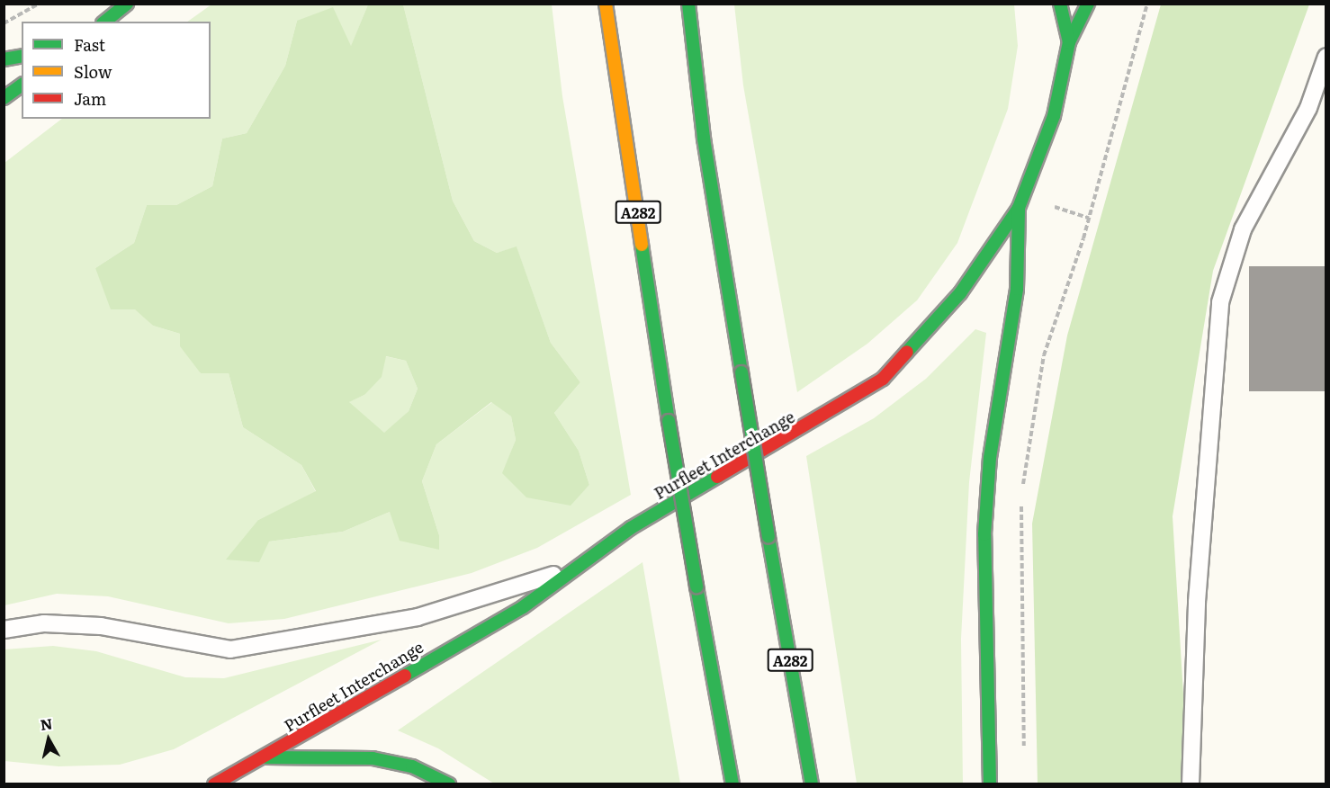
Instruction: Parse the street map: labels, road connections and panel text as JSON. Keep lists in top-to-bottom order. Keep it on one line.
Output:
{"streets":{"main road":["A282","Purfleet Interchange"]},"legend":["Fast","Slow","Jam"],"north":"top"}
